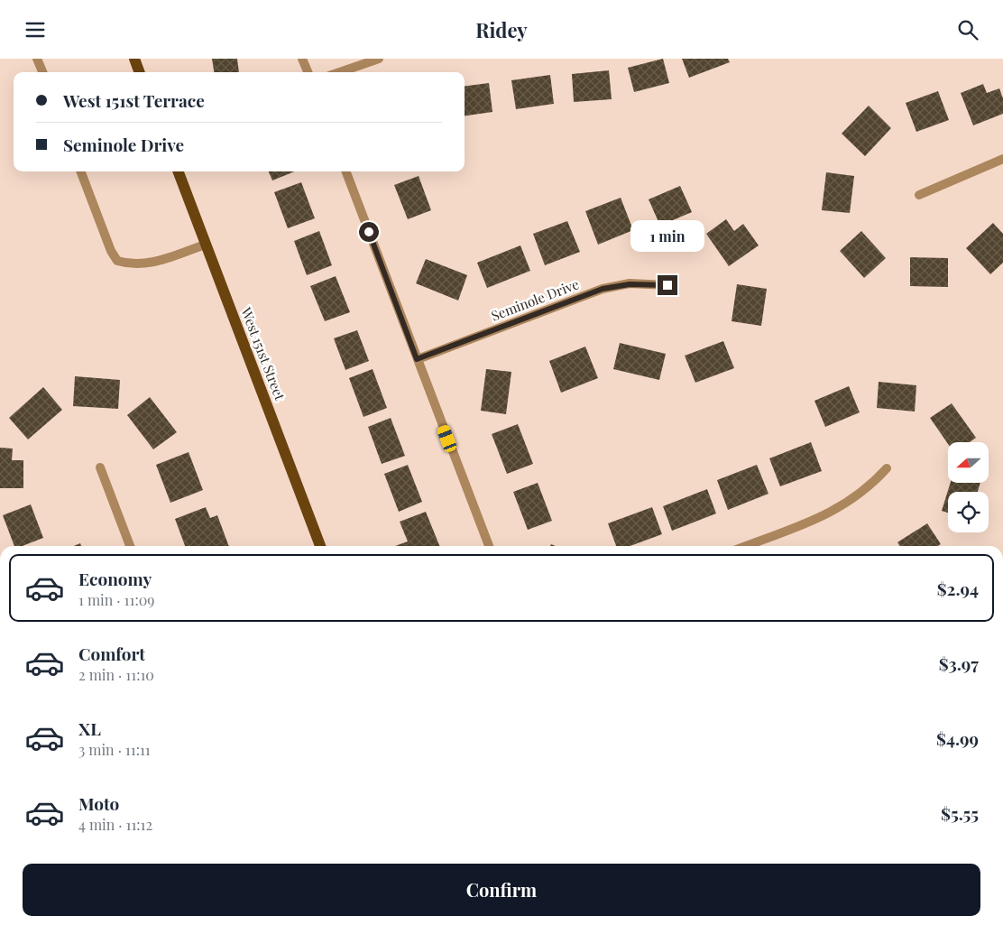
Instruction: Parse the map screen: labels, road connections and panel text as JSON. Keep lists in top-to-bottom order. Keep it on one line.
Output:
{"streets":{"main road":["West 151st Street"],"street":["Seminole Drive"]},"north":"left","page":{"header":"Ridey","banner":["West 151st Terrace","Seminole Drive"],"bubble":"1 min","list":[{"name":"Economy","note":"1 min · 11:09","value":"$2.94"},{"name":"Comfort","note":"2 min · 11:10","value":"$3.97"},{"name":"XL","note":"3 min · 11:11","value":"$4.99"},{"name":"Moto","note":"4 min · 11:12","value":"$5.55"}],"buttons":"Confirm"}}
